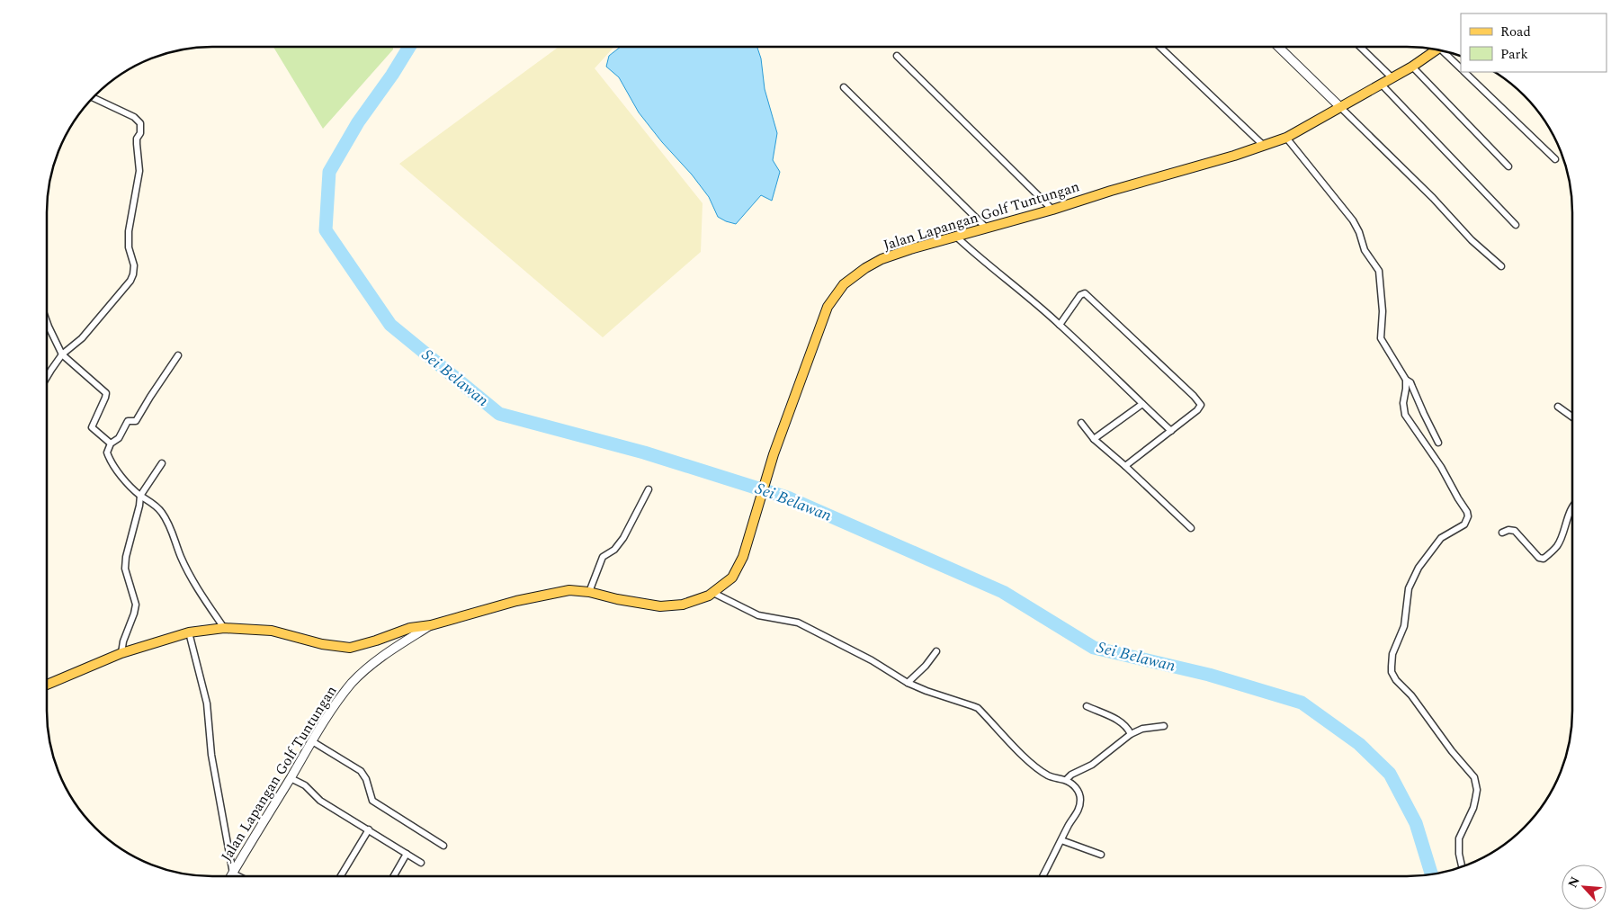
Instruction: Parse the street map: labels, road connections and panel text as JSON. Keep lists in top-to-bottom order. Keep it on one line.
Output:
{"streets":{"main road":["Jalan Lapangan Golf Tuntungan"]},"water":["Sei Belawan"],"legend":["Road","Park"],"north":"top left"}
